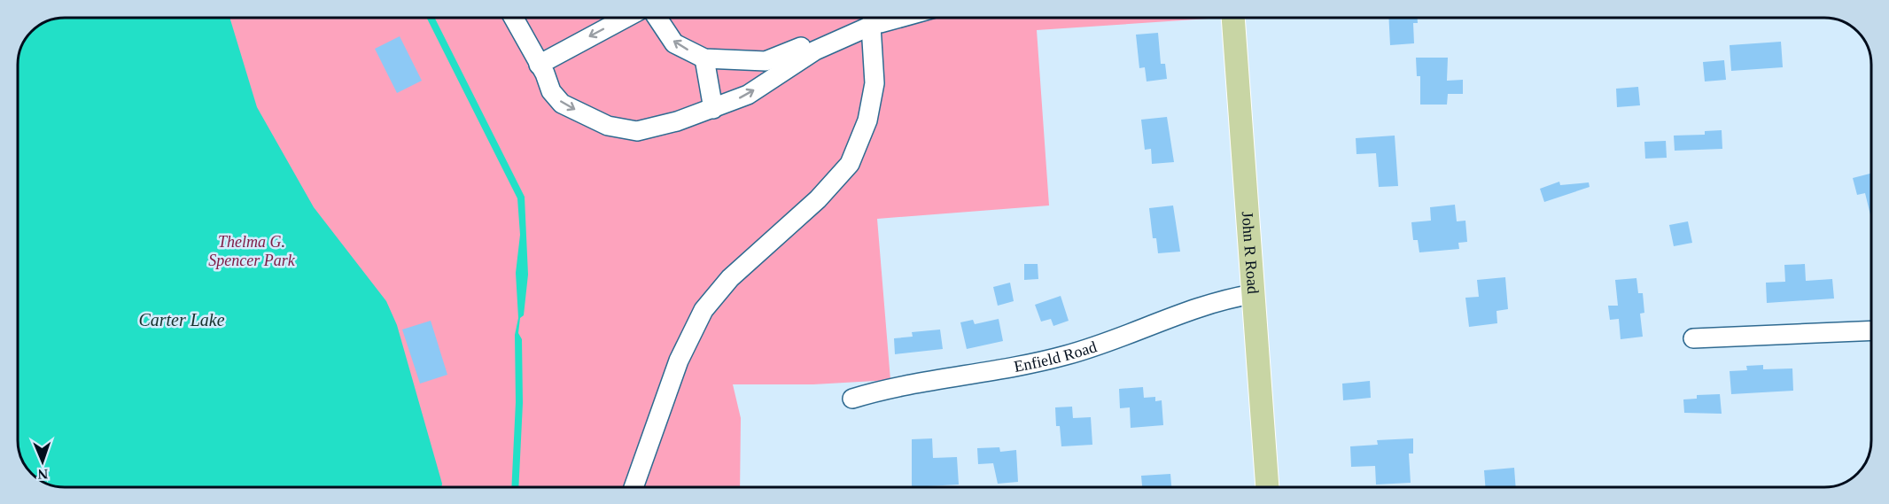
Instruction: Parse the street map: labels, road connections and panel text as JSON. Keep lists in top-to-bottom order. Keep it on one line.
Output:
{"streets":{"main road":["John R Road"],"street":["Enfield Road"]},"crossings":[["John R Road","Enfield Road"]],"water":["Carter Lake"],"parks":["Thelma G. Spencer Park"],"north":"bottom"}
